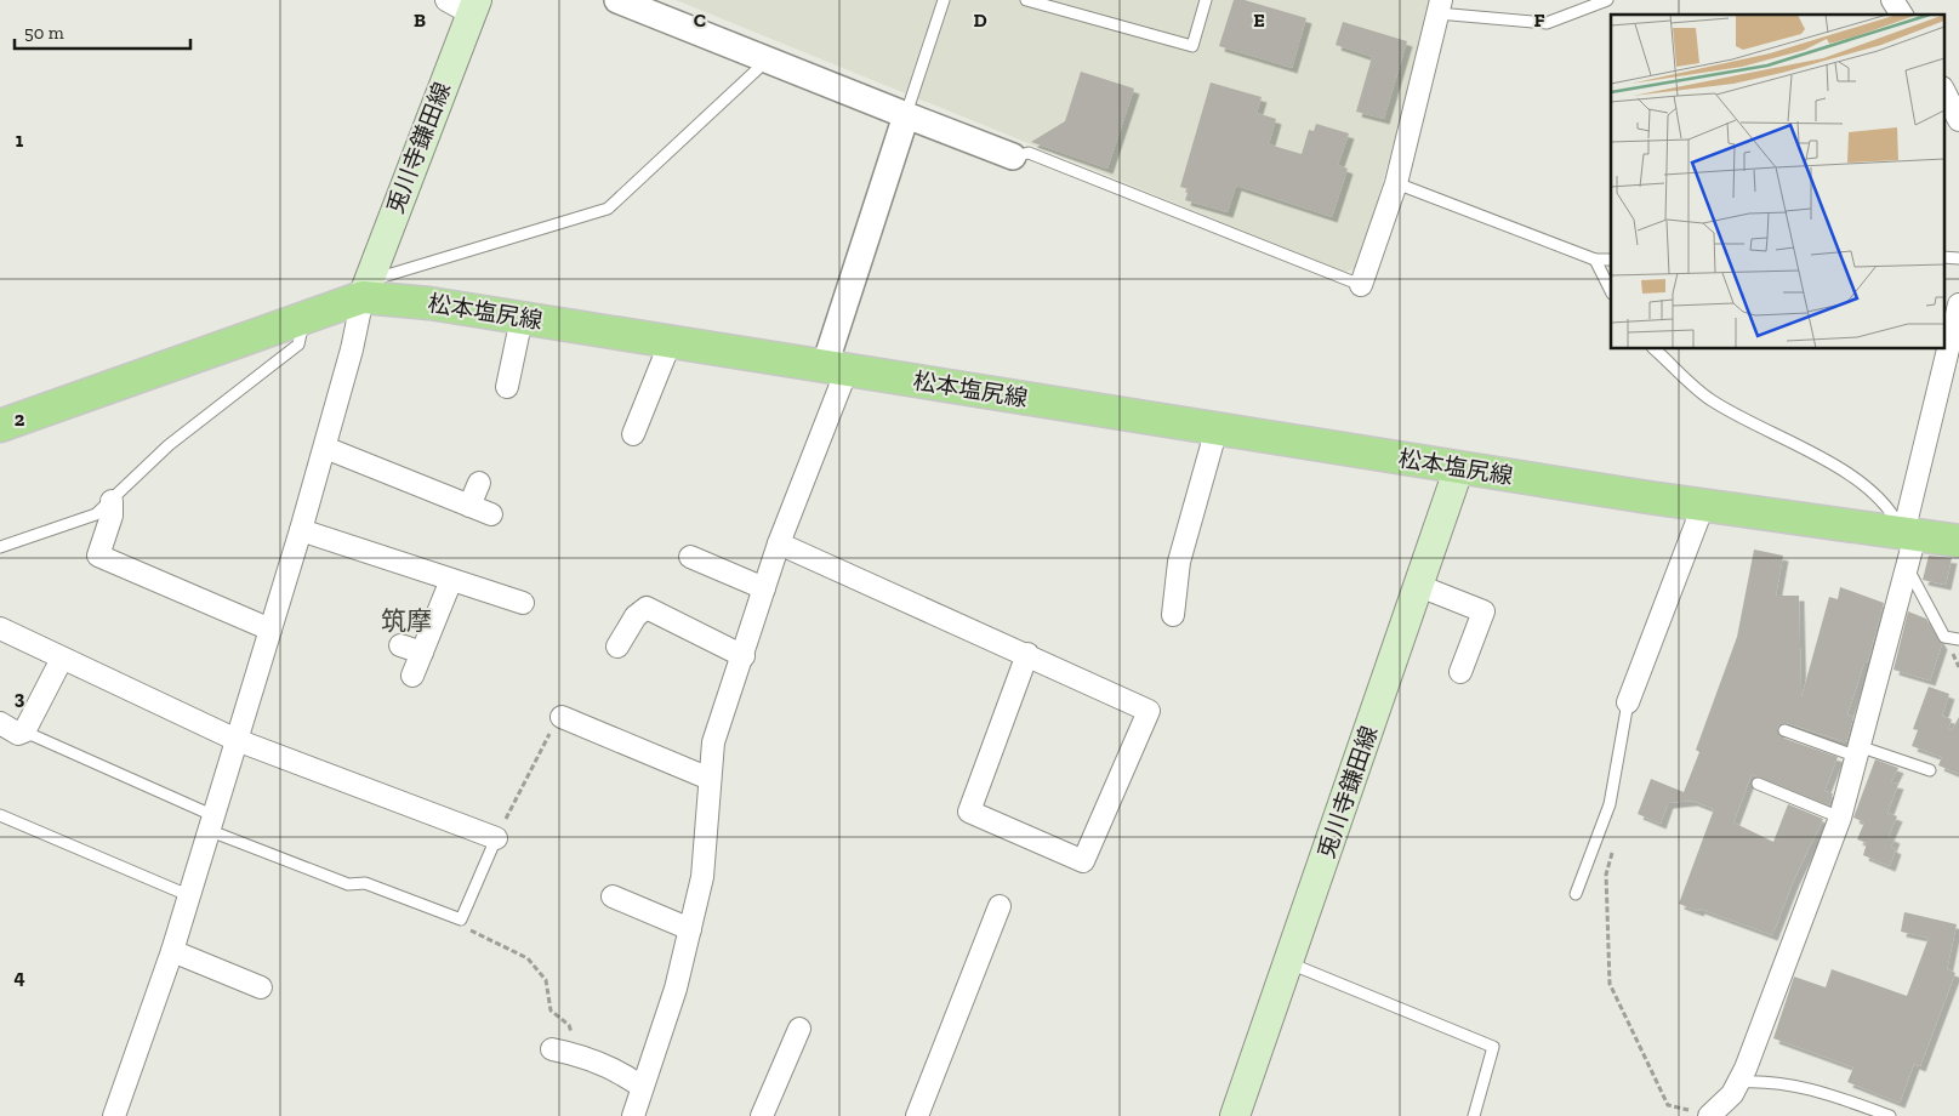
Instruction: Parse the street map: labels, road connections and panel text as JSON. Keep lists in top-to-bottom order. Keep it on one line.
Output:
{"streets":{"main road":["兎川寺鎌田線","松本塩尻線"]},"crossings":[["兎川寺鎌田線","松本塩尻線"]],"districts":["筑摩"],"scale_bar":"50 m","grid":{"columns":["B","C","D","E","F"],"rows":["1","2","3","4"]}}
